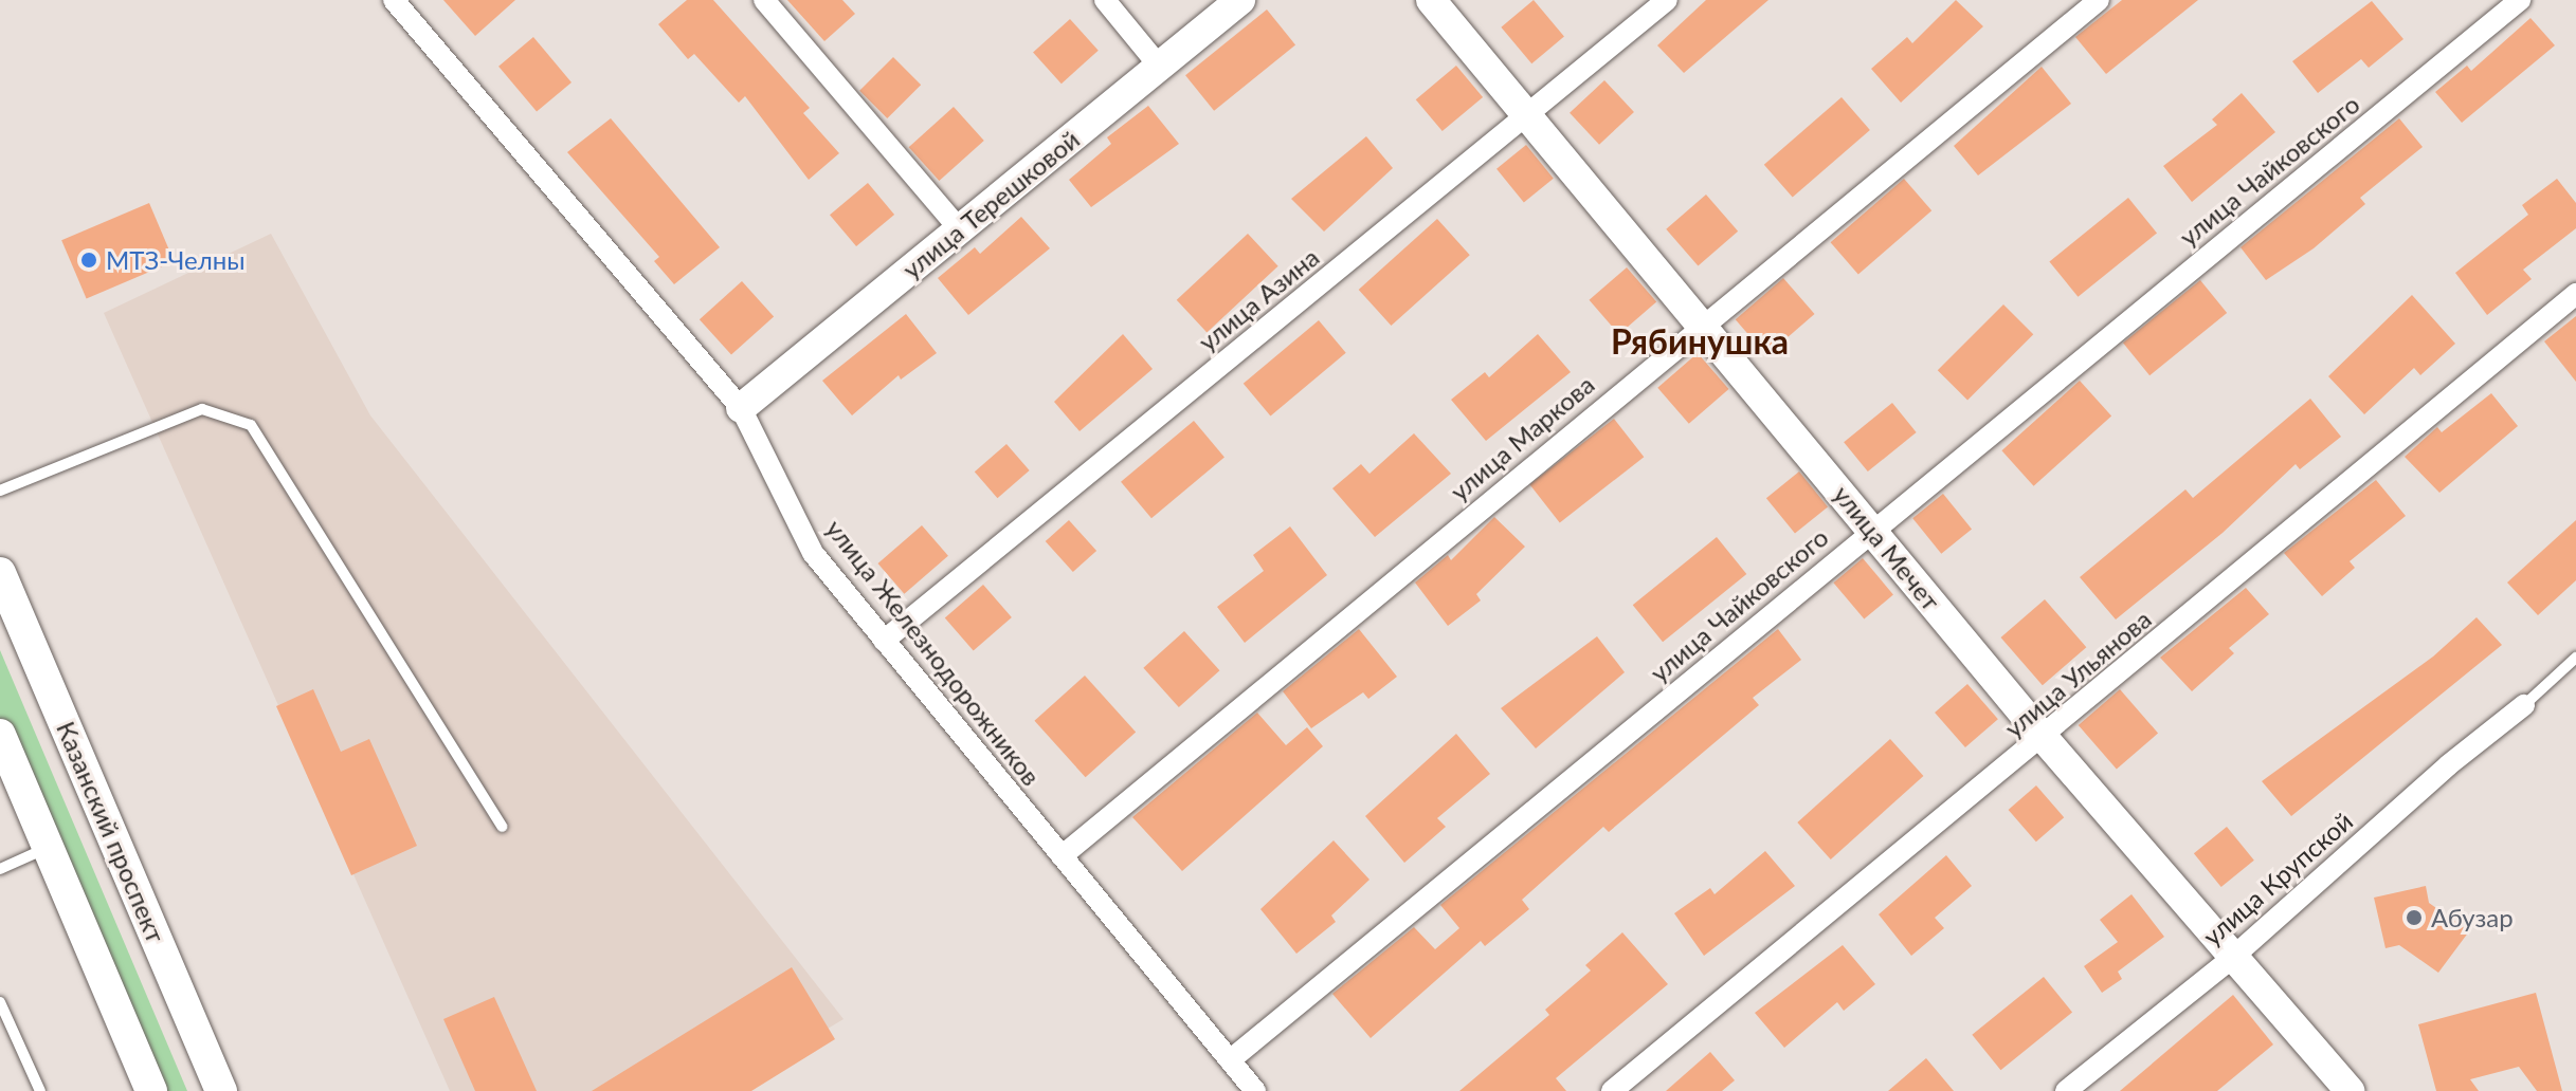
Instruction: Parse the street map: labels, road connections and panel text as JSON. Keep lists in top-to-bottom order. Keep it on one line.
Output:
{"streets":{"main road":["Казанский проспект"],"street":["улица Чайковского","улица Терешковой","улица Азина","улица Маркова","улица Мечет","улица Железнодорожников","улица Ульянова","улица Крупской"]},"crossings":[["улица Чайковского","улица Мечет"],["улица Чайковского","улица Железнодорожников"],["улица Терешковой","улица Железнодорожников"],["улица Азина","улица Мечет"],["улица Азина","улица Железнодорожников"],["улица Маркова","улица Мечет"],["улица Маркова","улица Железнодорожников"],["улица Мечет","улица Ульянова"],["улица Мечет","улица Крупской"]],"districts":["Рябинушка"],"places":["МТЗ-Челны","Абузар"]}
